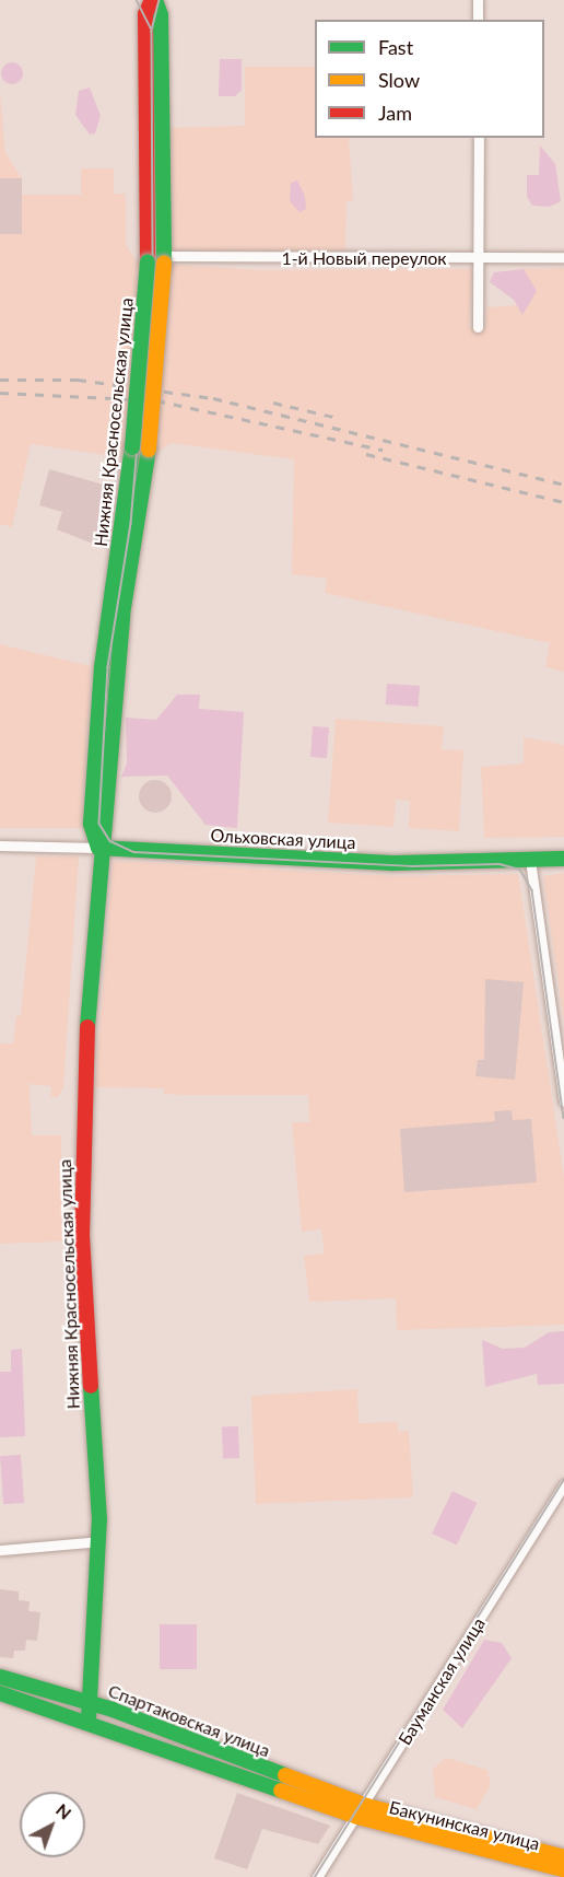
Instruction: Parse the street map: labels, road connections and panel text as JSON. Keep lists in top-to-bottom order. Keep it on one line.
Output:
{"streets":{"street":["1-й Новый переулок","Нижняя Красносельская улица","Ольховская улица","Бауманская улица","Спартаковская улица","Бакунинская улица"]},"crossings":[["1-й Новый переулок","Нижняя Красносельская улица"],["Нижняя Красносельская улица","Ольховская улица"],["Нижняя Красносельская улица","Спартаковская улица"],["Бауманская улица","Спартаковская улица"],["Бауманская улица","Бакунинская улица"],["Спартаковская улица","Бакунинская улица"]],"legend":["Fast","Slow","Jam"],"north":"top right"}
